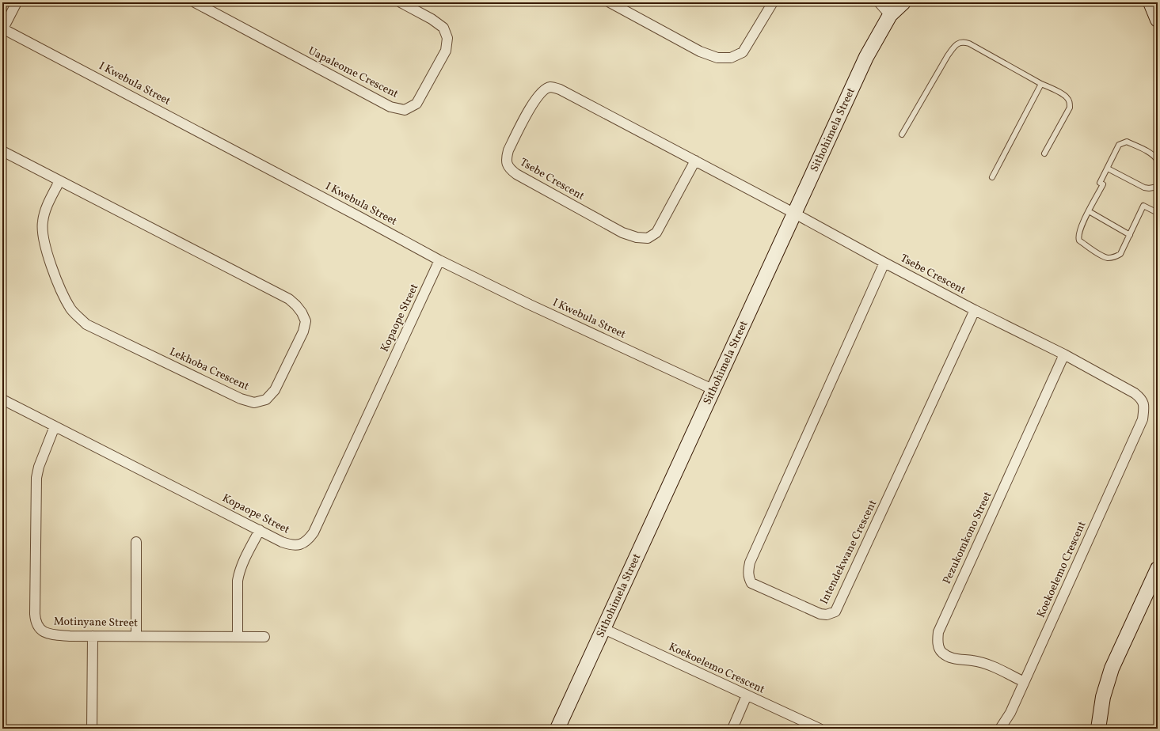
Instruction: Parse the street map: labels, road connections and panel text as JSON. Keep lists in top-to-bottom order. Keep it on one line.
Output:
{"streets":{"street":["Uapaleome Crescent","I Kwebula Street","Sithohimela Street","Tsebe Crescent","Kopaope Street","Lekhoba Crescent","Pezukomkono Street","Intendekwane Crescent","Koekoelemo Crescent","Motinyane Street"]},"crossings":[["I Kwebula Street","Sithohimela Street"],["I Kwebula Street","Kopaope Street"],["Sithohimela Street","Tsebe Crescent"],["Sithohimela Street","Koekoelemo Crescent"],["Tsebe Crescent","Pezukomkono Street"],["Tsebe Crescent","Intendekwane Crescent"],["Tsebe Crescent","Koekoelemo Crescent"],["Kopaope Street","Motinyane Street"],["Pezukomkono Street","Koekoelemo Crescent"]]}
